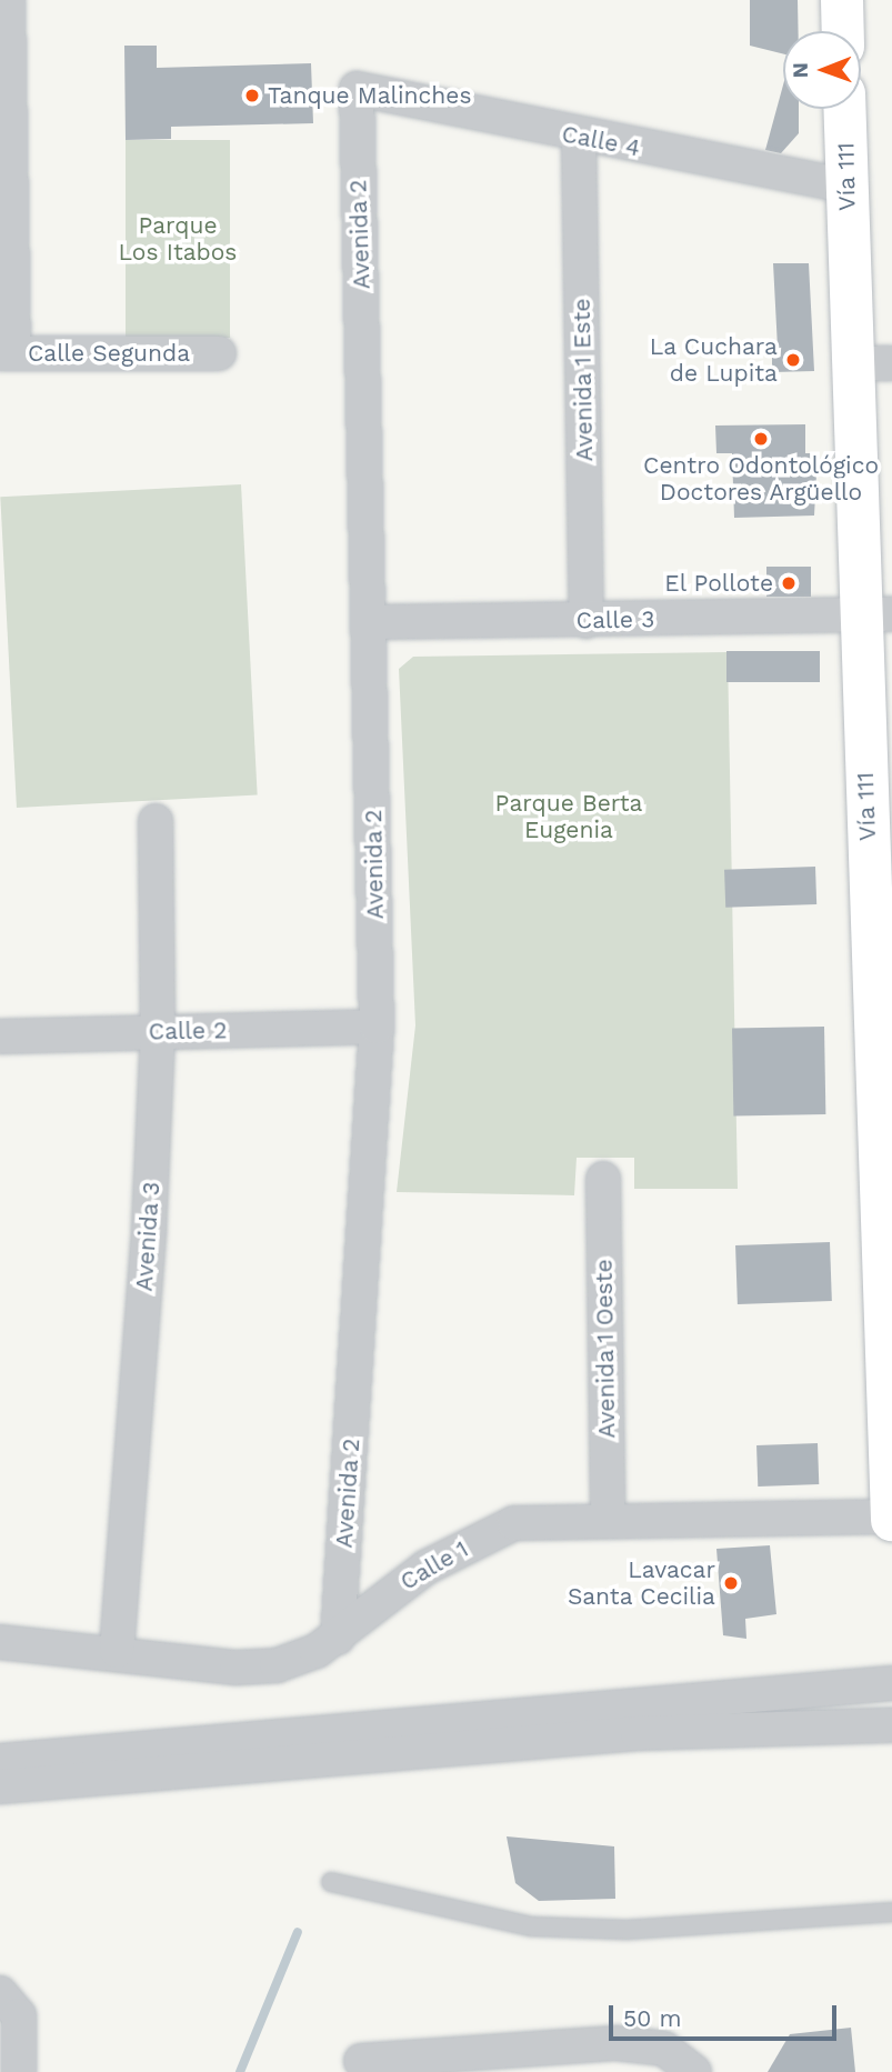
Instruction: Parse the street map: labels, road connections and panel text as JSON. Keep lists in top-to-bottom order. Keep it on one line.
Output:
{"streets":{"main road":["Vía 111"],"street":["Calle 4","Avenida 2","Calle Segunda","Avenida 1 Este","Calle 3","Calle 2","Avenida 3","Avenida 1 Oeste","Calle 1"]},"crossings":[["Calle 4","Vía 111"],["Calle 4","Avenida 2"],["Calle 4","Avenida 1 Este"],["Vía 111","Calle 3"],["Vía 111","Calle 1"],["Avenida 2","Calle 3"],["Avenida 2","Calle 2"],["Avenida 2","Calle 1"],["Avenida 1 Este","Calle 3"],["Calle 2","Avenida 3"],["Avenida 3","Calle 1"],["Avenida 1 Oeste","Calle 1"]],"parks":["Parque Los Itabos","Parque Berta Eugenia"],"places":["Tanque Malinches","La Cuchara de Lupita","Centro Odontológico Doctores Argüello","El Pollote","Lavacar Santa Cecilia"],"scale_bar":"50 m","north":"left"}
